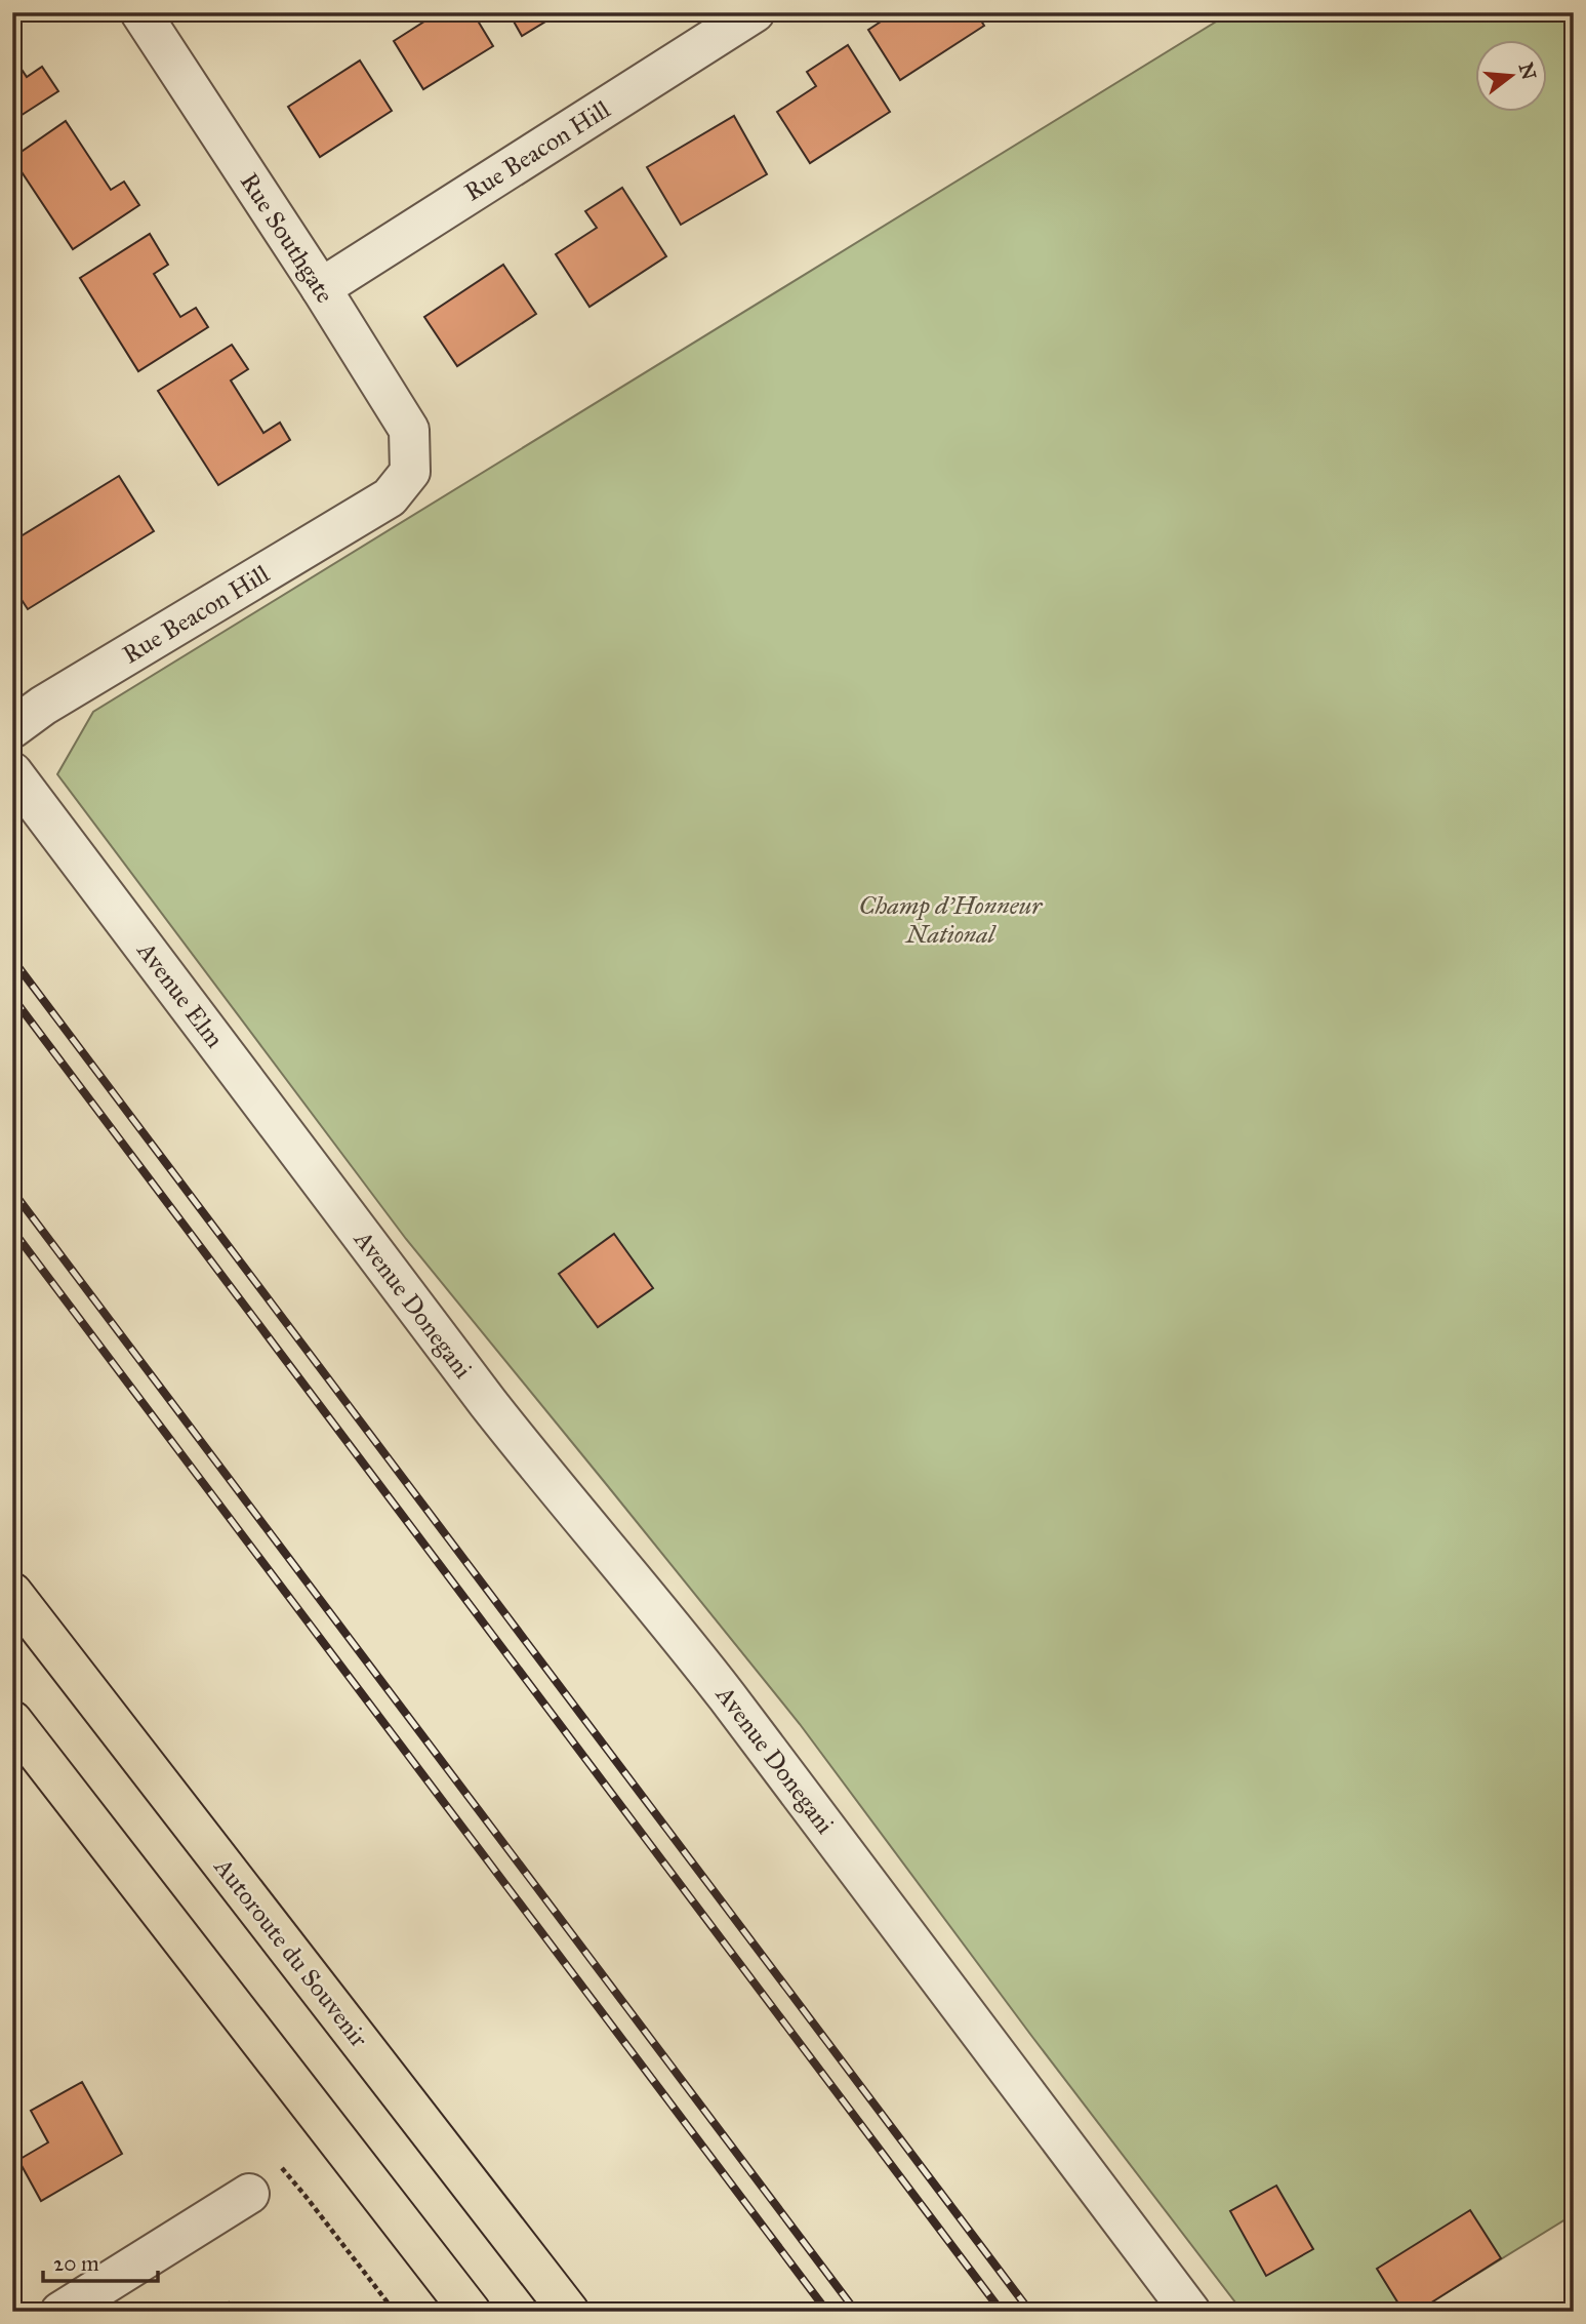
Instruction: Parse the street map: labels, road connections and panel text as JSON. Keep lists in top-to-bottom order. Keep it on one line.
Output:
{"streets":{"highway":["Autoroute du Souvenir"],"street":["Rue Beacon Hill","Rue Southgate","Avenue Elm","Avenue Donegani"]},"crossings":[["Rue Beacon Hill","Rue Southgate"],["Avenue Elm","Avenue Donegani"]],"parks":["Champ d'Honneur National"],"scale_bar":"20 m","north":"right"}
